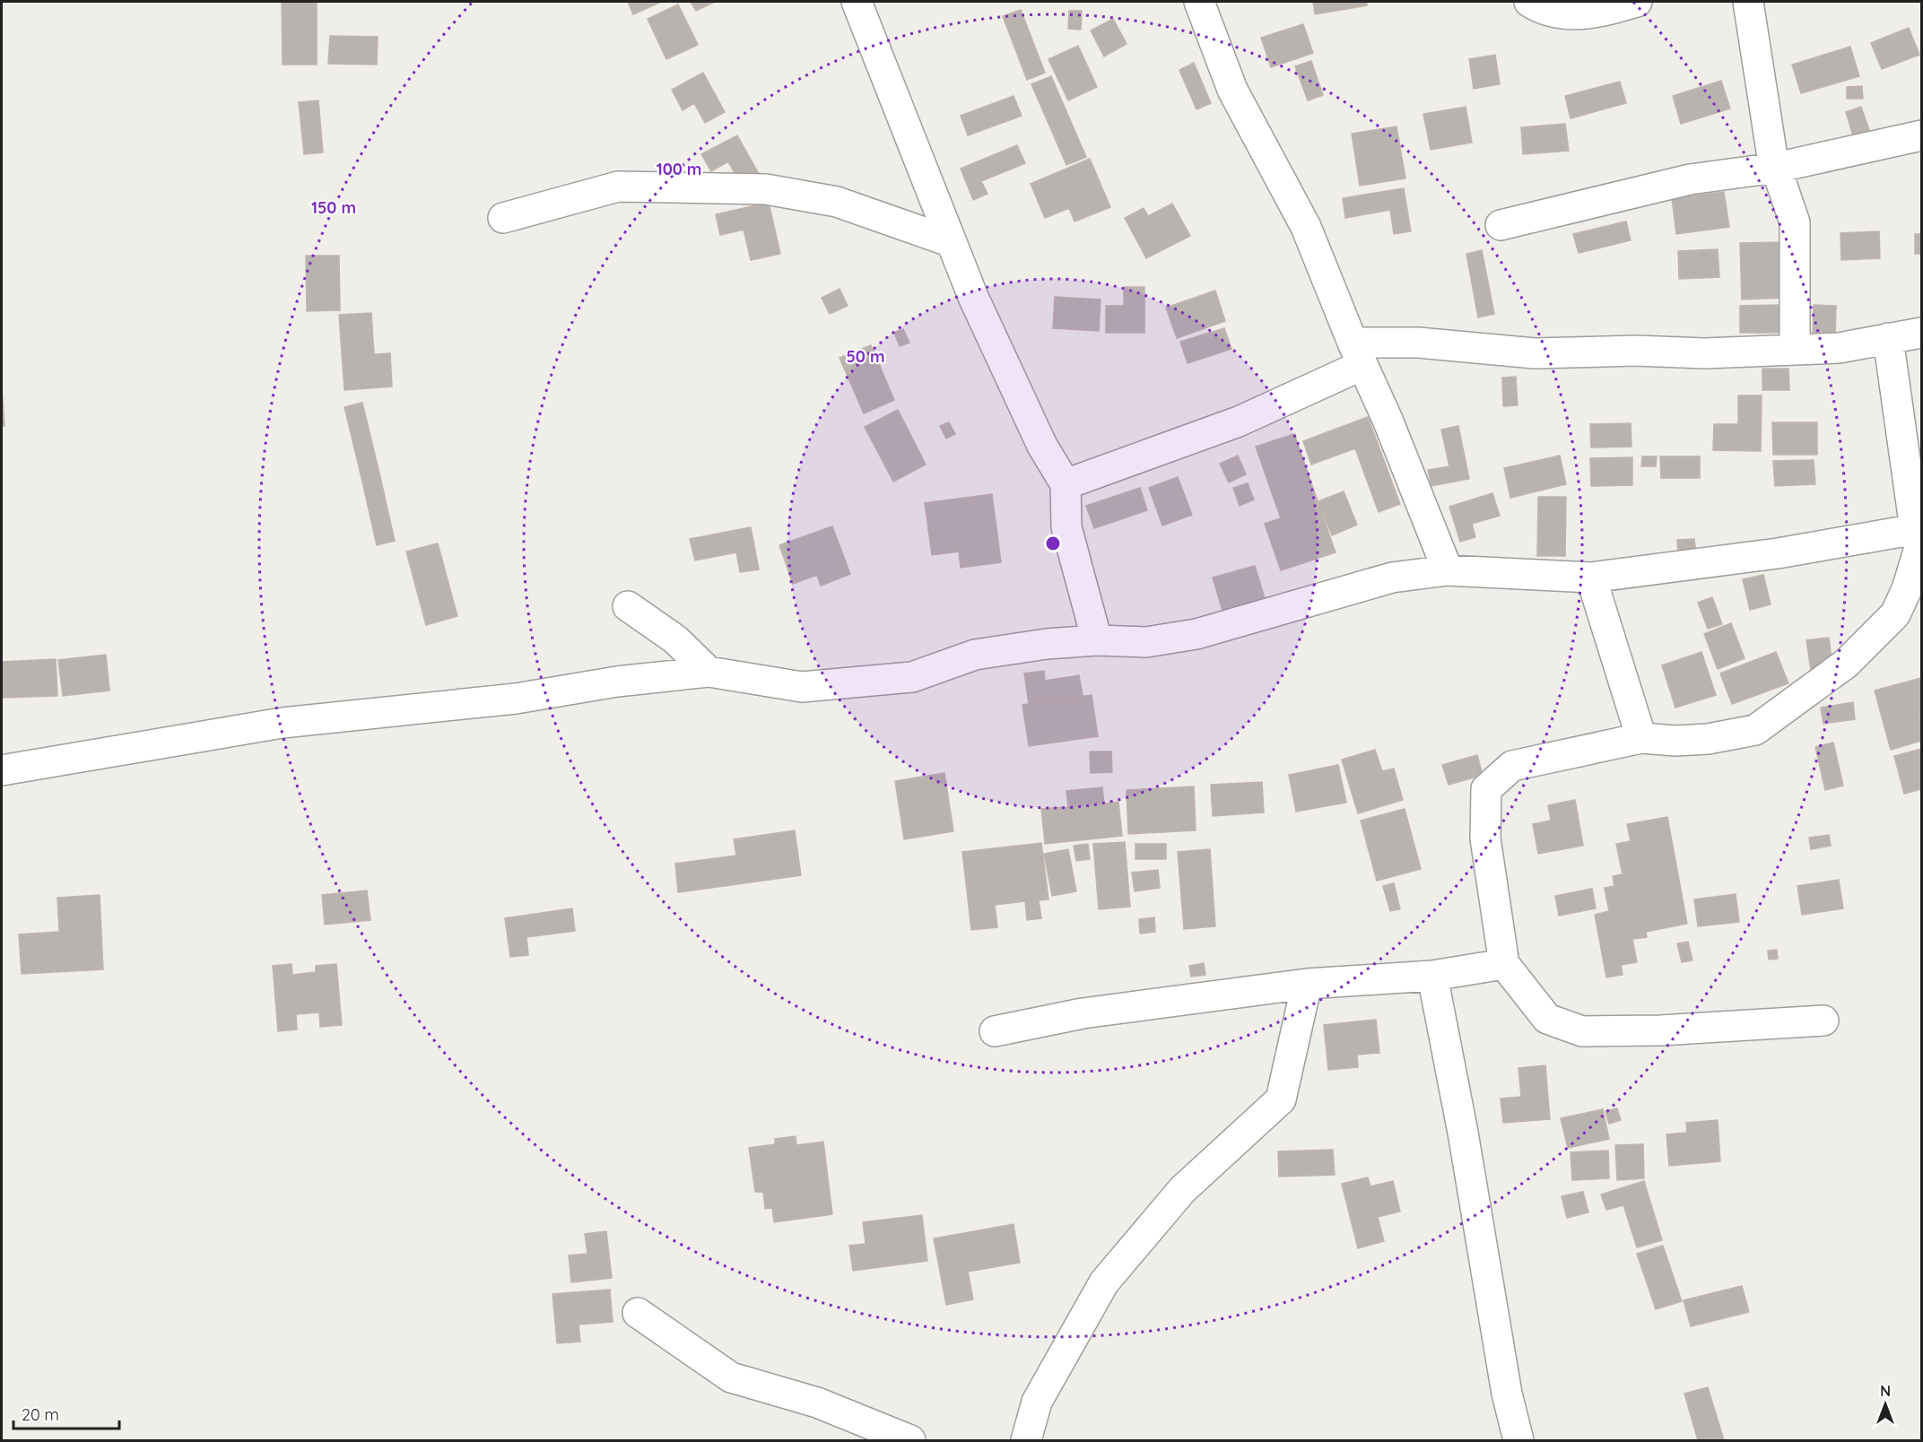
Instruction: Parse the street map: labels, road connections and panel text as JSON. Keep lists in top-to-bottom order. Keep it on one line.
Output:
{"scale_bar":"20 m","north":"top","rings":["100 m","150 m","50 m"]}
